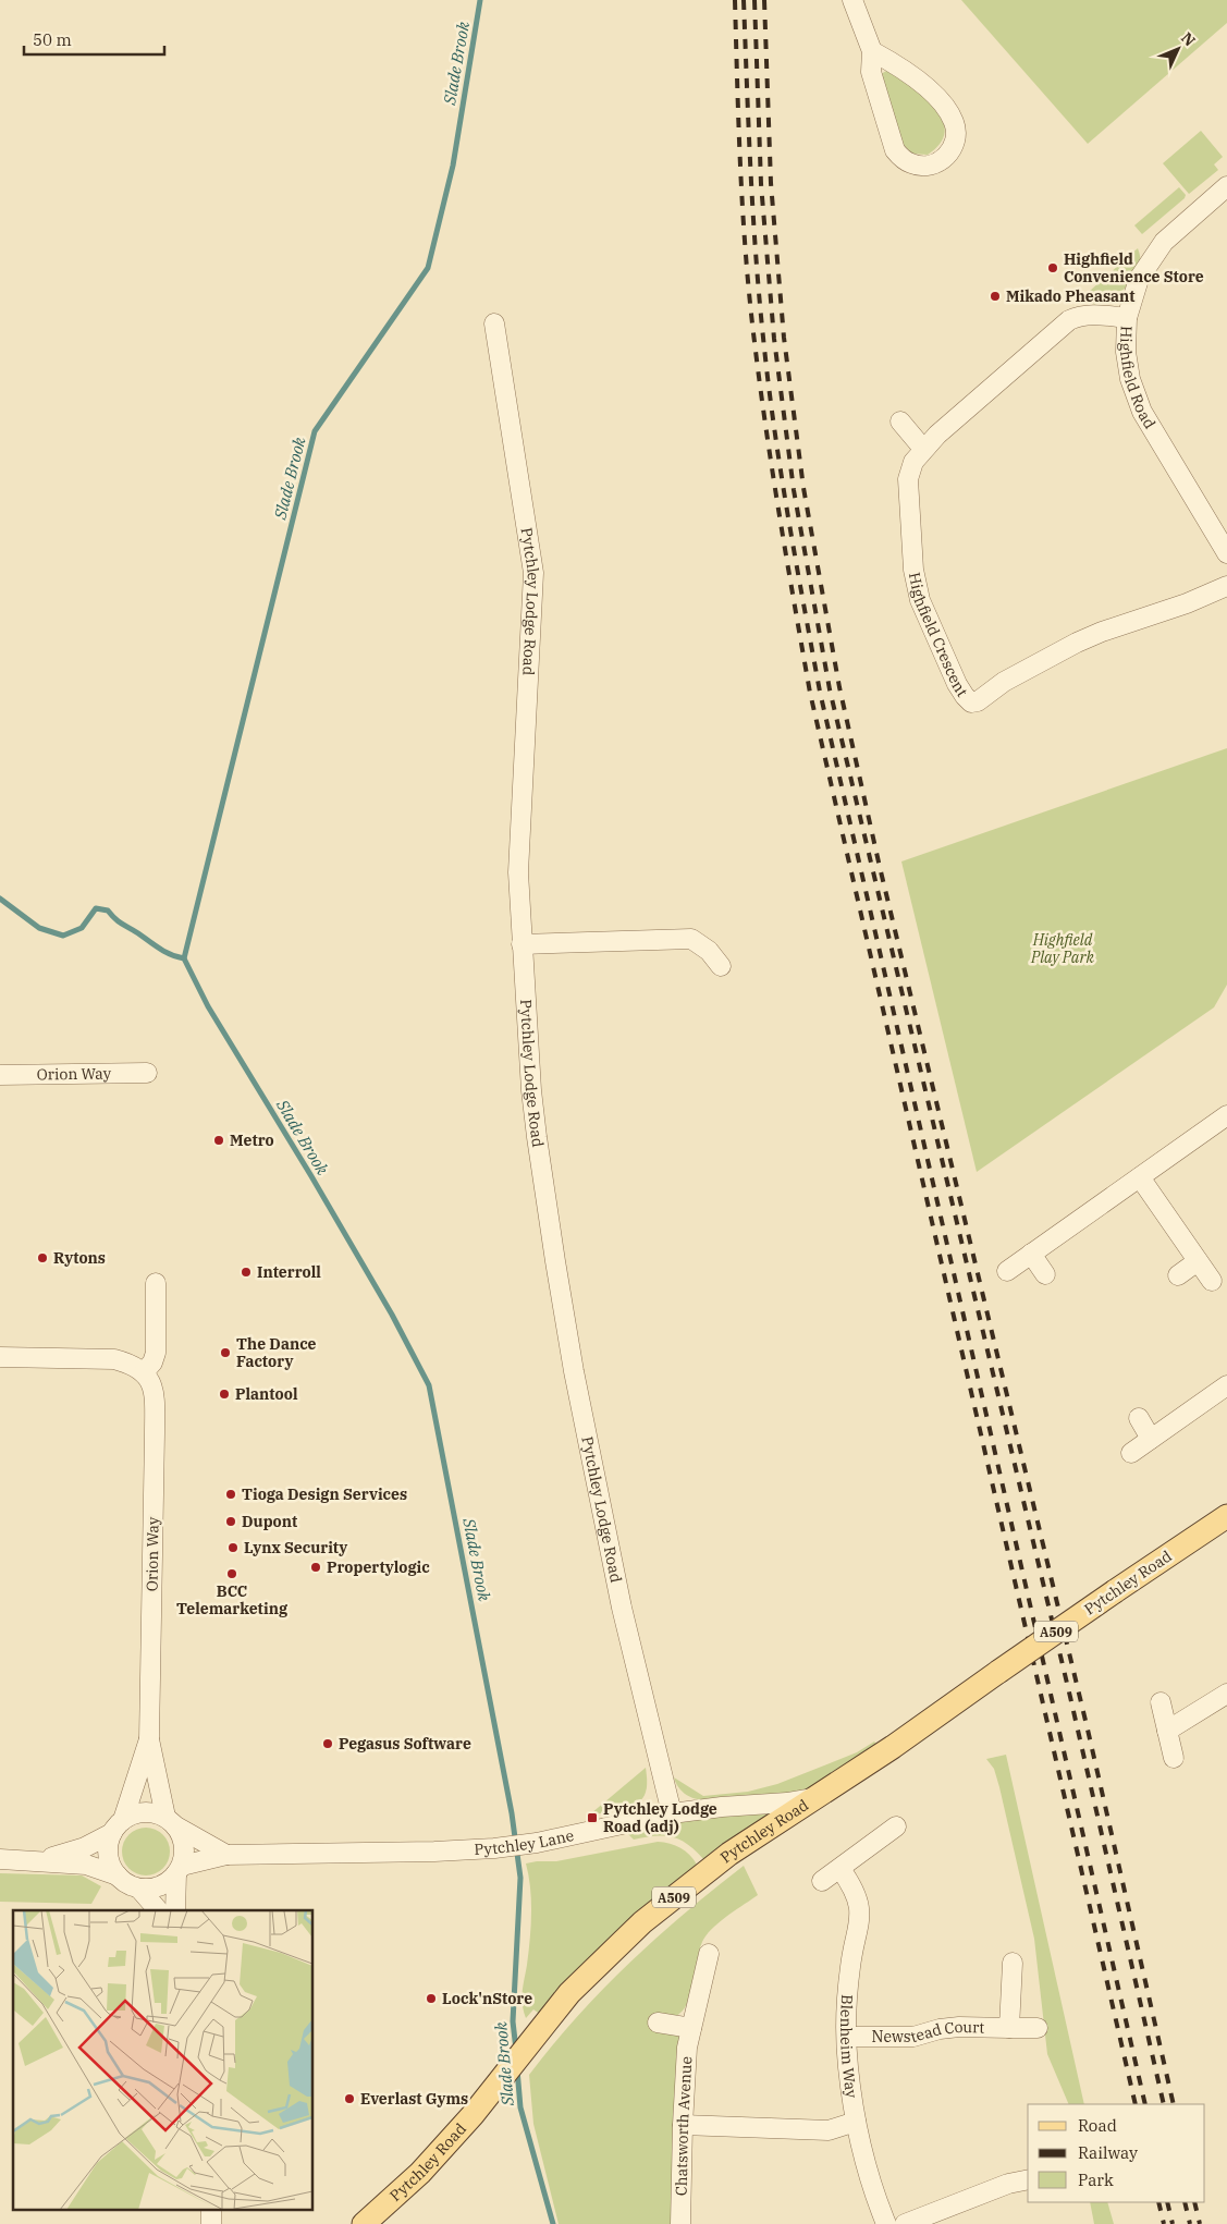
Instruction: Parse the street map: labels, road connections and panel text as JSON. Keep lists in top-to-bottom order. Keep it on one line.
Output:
{"streets":{"main road":["Pytchley Road","A509"],"street":["Highfield Road","Pytchley Lodge Road","Highfield Crescent","Orion Way","Pytchley Lane","Newstead Court","Blenheim Way","Chatsworth Avenue"]},"crossings":[["Highfield Road","Highfield Crescent"],["Pytchley Lodge Road","Pytchley Lane"],["Orion Way","Pytchley Lane"],["Pytchley Road","Pytchley Lane"],["Newstead Court","Blenheim Way"]],"water":["Slade Brook"],"parks":["Highfield Play Park"],"places":{"other":["Highfield Convenience Store","Mikado Pheasant","Metro","Rytons","Interroll","The Dance Factory","Plantool","Tioga Design Services","Dupont","Lynx Security","Propertylogic","BCC Telemarketing","Pegasus Software","Lock'nStore","Everlast Gyms"],"transit":["Pytchley Lodge Road (adj)"]},"legend":["Road","Railway","Park"],"scale_bar":"50 m","north":"top right"}
